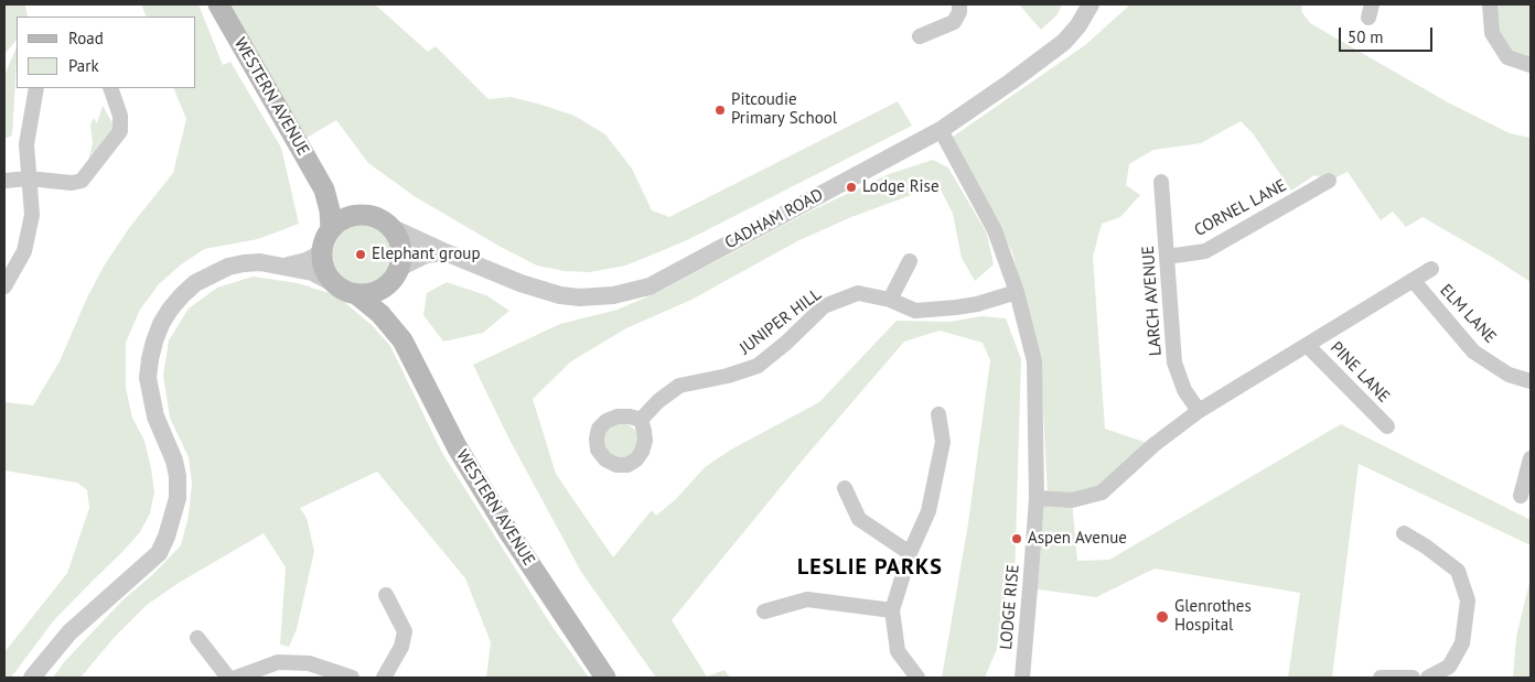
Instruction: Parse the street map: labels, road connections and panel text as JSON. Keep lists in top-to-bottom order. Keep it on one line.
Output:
{"streets":{"main road":["WESTERN AVENUE"],"street":["CORNEL LANE","CADHAM ROAD","LARCH AVENUE","ELM LANE","JUNIPER HILL","PINE LANE","LODGE RISE"]},"crossings":[["WESTERN AVENUE","CADHAM ROAD"],["CORNEL LANE","LARCH AVENUE"],["CADHAM ROAD","LODGE RISE"],["JUNIPER HILL","LODGE RISE"]],"districts":["LESLIE PARKS"],"places":["Pitcoudie Primary School","Lodge Rise","Elephant group","Aspen Avenue","Glenrothes Hospital"],"legend":["Road","Park"],"scale_bar":"50 m"}
